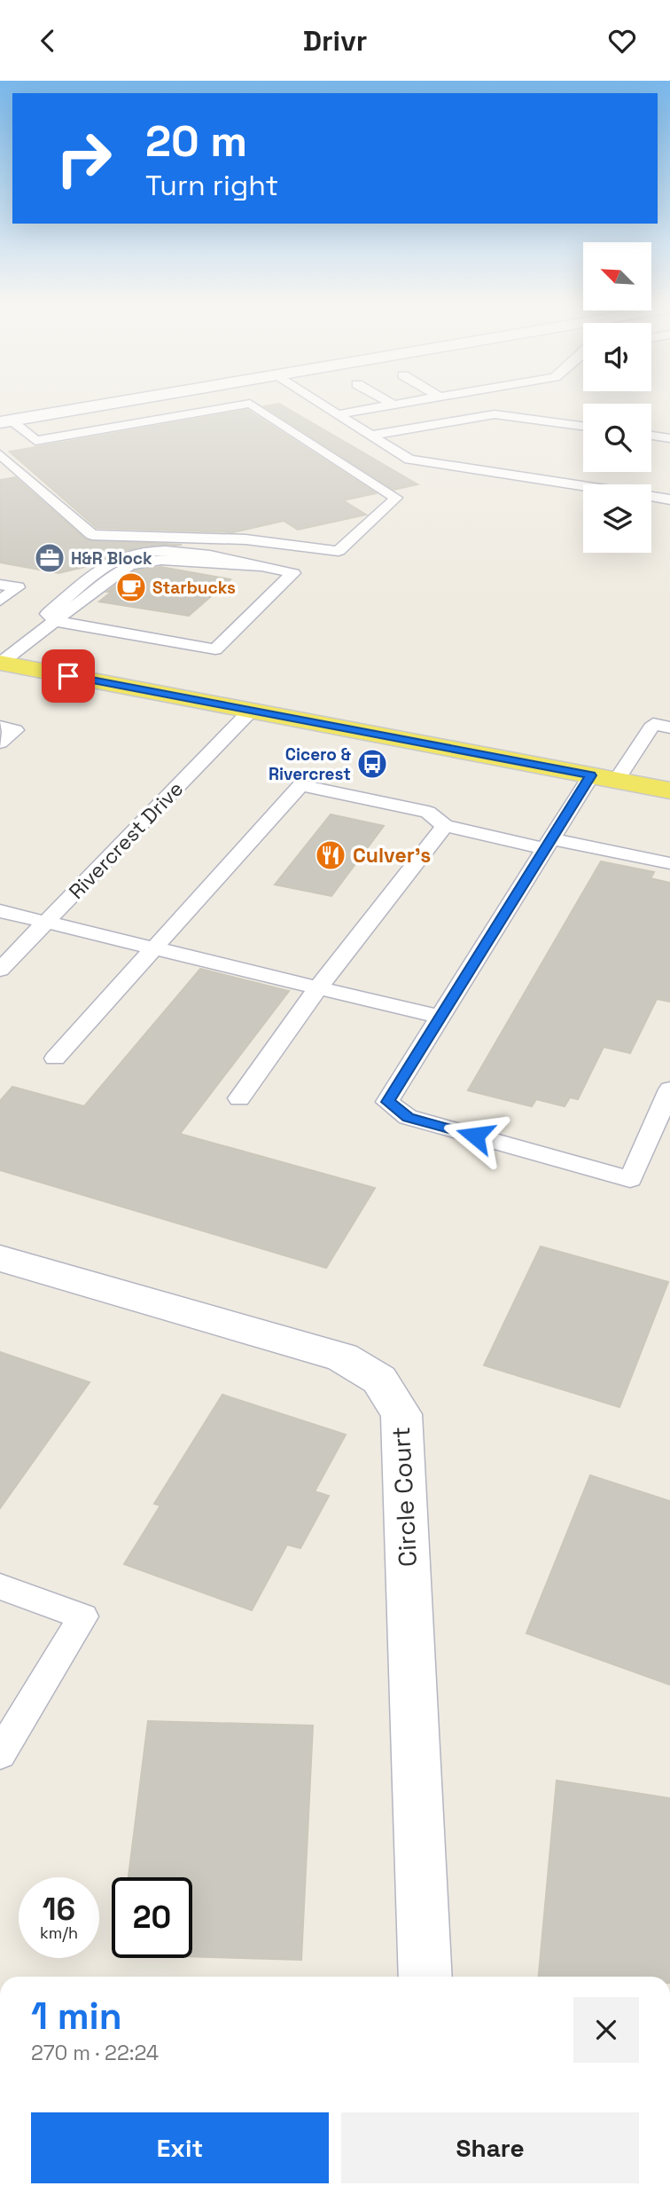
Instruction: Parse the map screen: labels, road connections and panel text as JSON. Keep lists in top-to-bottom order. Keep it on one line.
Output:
{"streets":{"street":["Circle Court"],"lane":["Rivercrest Drive"]},"places":{"office":["H&R Block"],"cafe":["Starbucks"],"bus stop":["Cicero & Rivercrest"],"restaurant":["Culver's"]},"north":"top left","page":{"header":"Drivr","turn":["20 m","Turn right"],"speed":"16 km/h","limit":"20","heading":["1 min","270 m · 22:24"],"buttons":["Exit","Share"]}}
